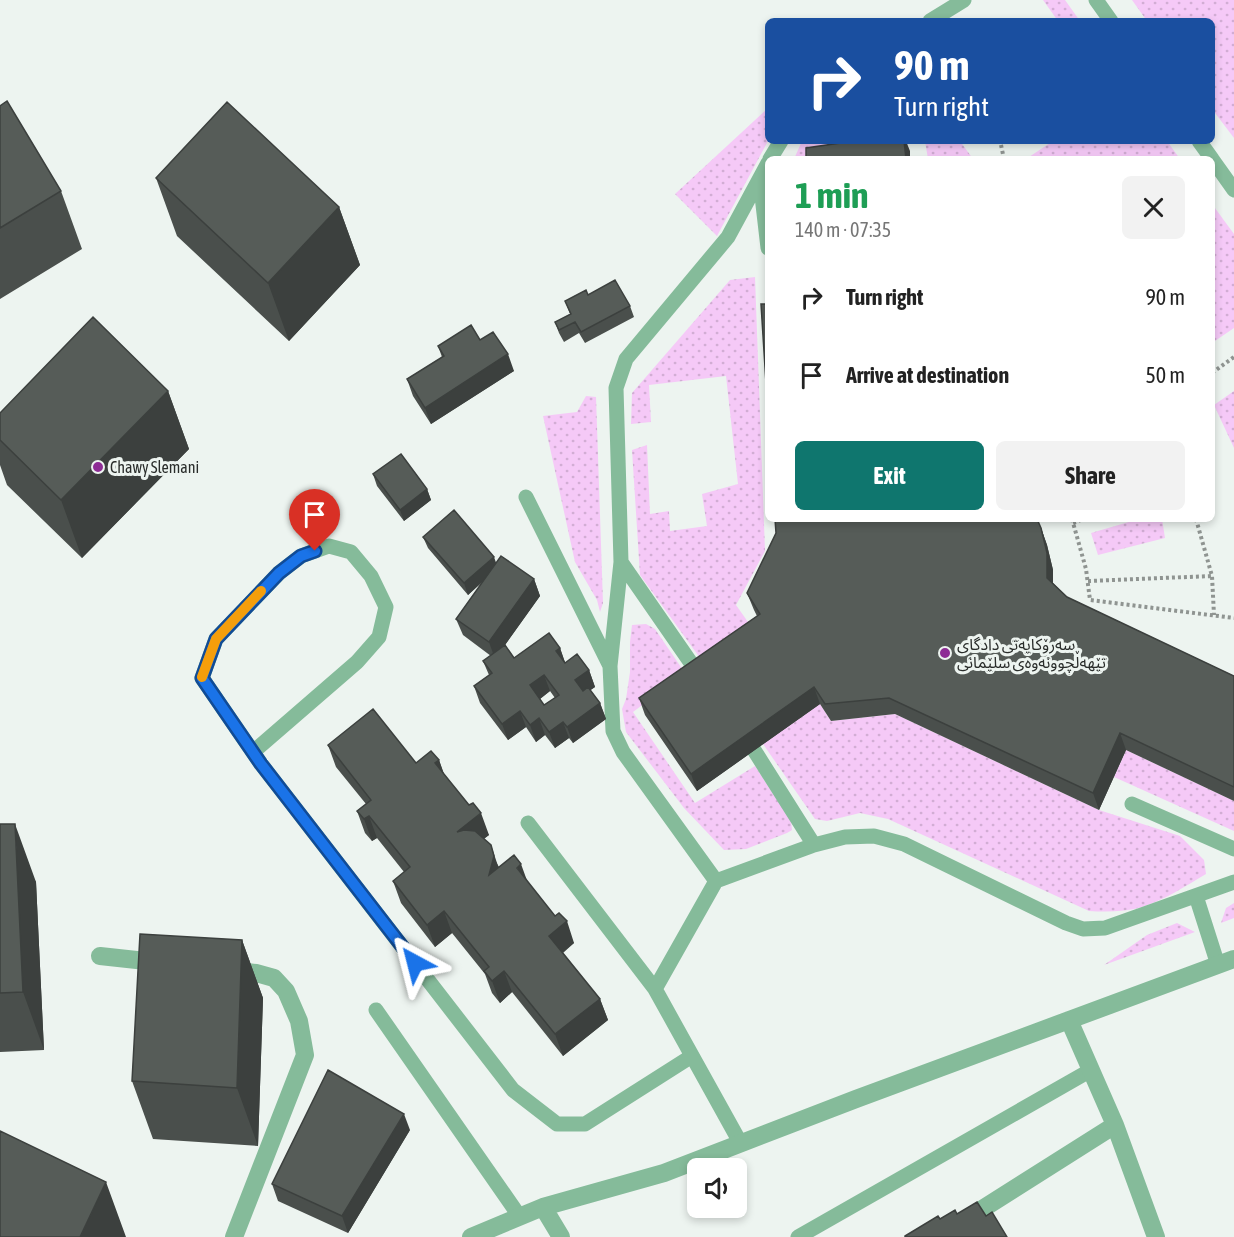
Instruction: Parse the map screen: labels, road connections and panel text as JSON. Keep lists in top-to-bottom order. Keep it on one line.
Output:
{"places":["Chawy Slemani","سەرۆکایەتی دادگای تێهەڵچوونەوەی سلێمانی"],"page":{"turn":["90 m","Turn right"],"heading":["1 min","140 m · 07:35"],"list":[{"name":"Turn right","value":"90 m"},{"name":"Arrive at destination","value":"50 m"}],"buttons":["Exit","Share"]}}
